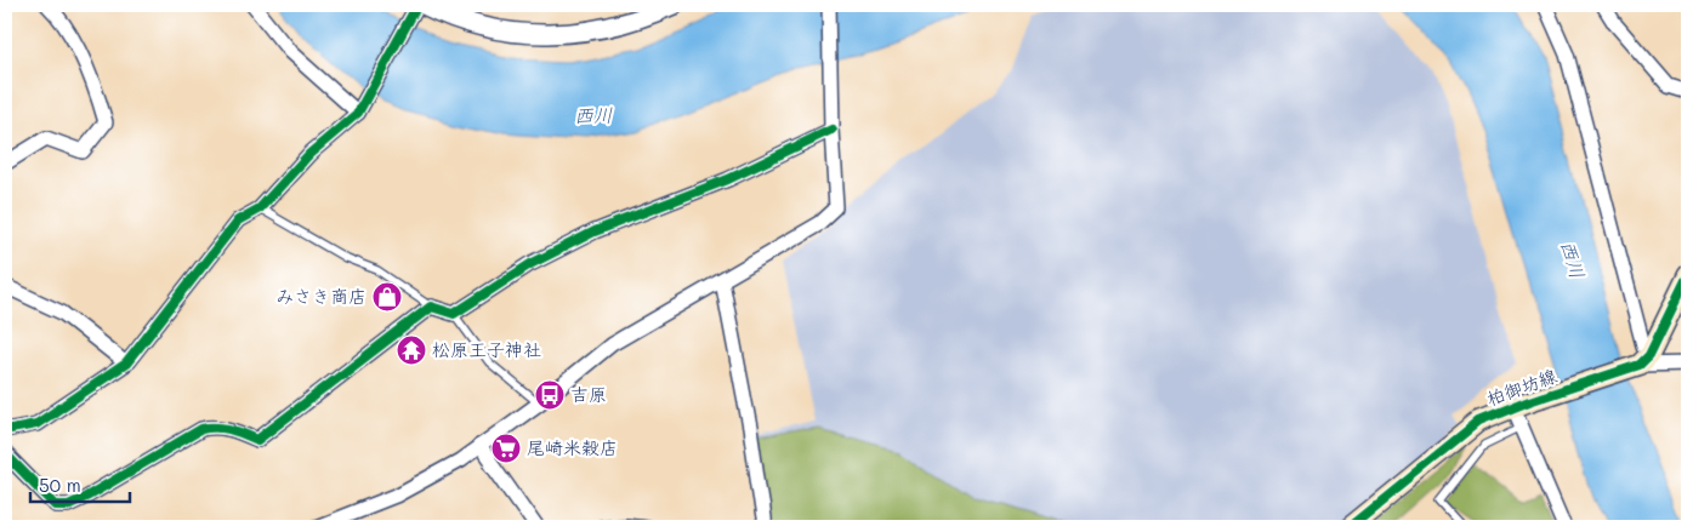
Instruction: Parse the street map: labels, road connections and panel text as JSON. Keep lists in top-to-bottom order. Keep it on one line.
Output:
{"streets":{"main road":["柏御坊線"]},"water":["西川"],"places":{"shop":["みさき商店"],"temple":["松原王子神社"],"bus stop":["吉原"],"supermarket":["尾崎米穀店"]},"scale_bar":"50 m"}
